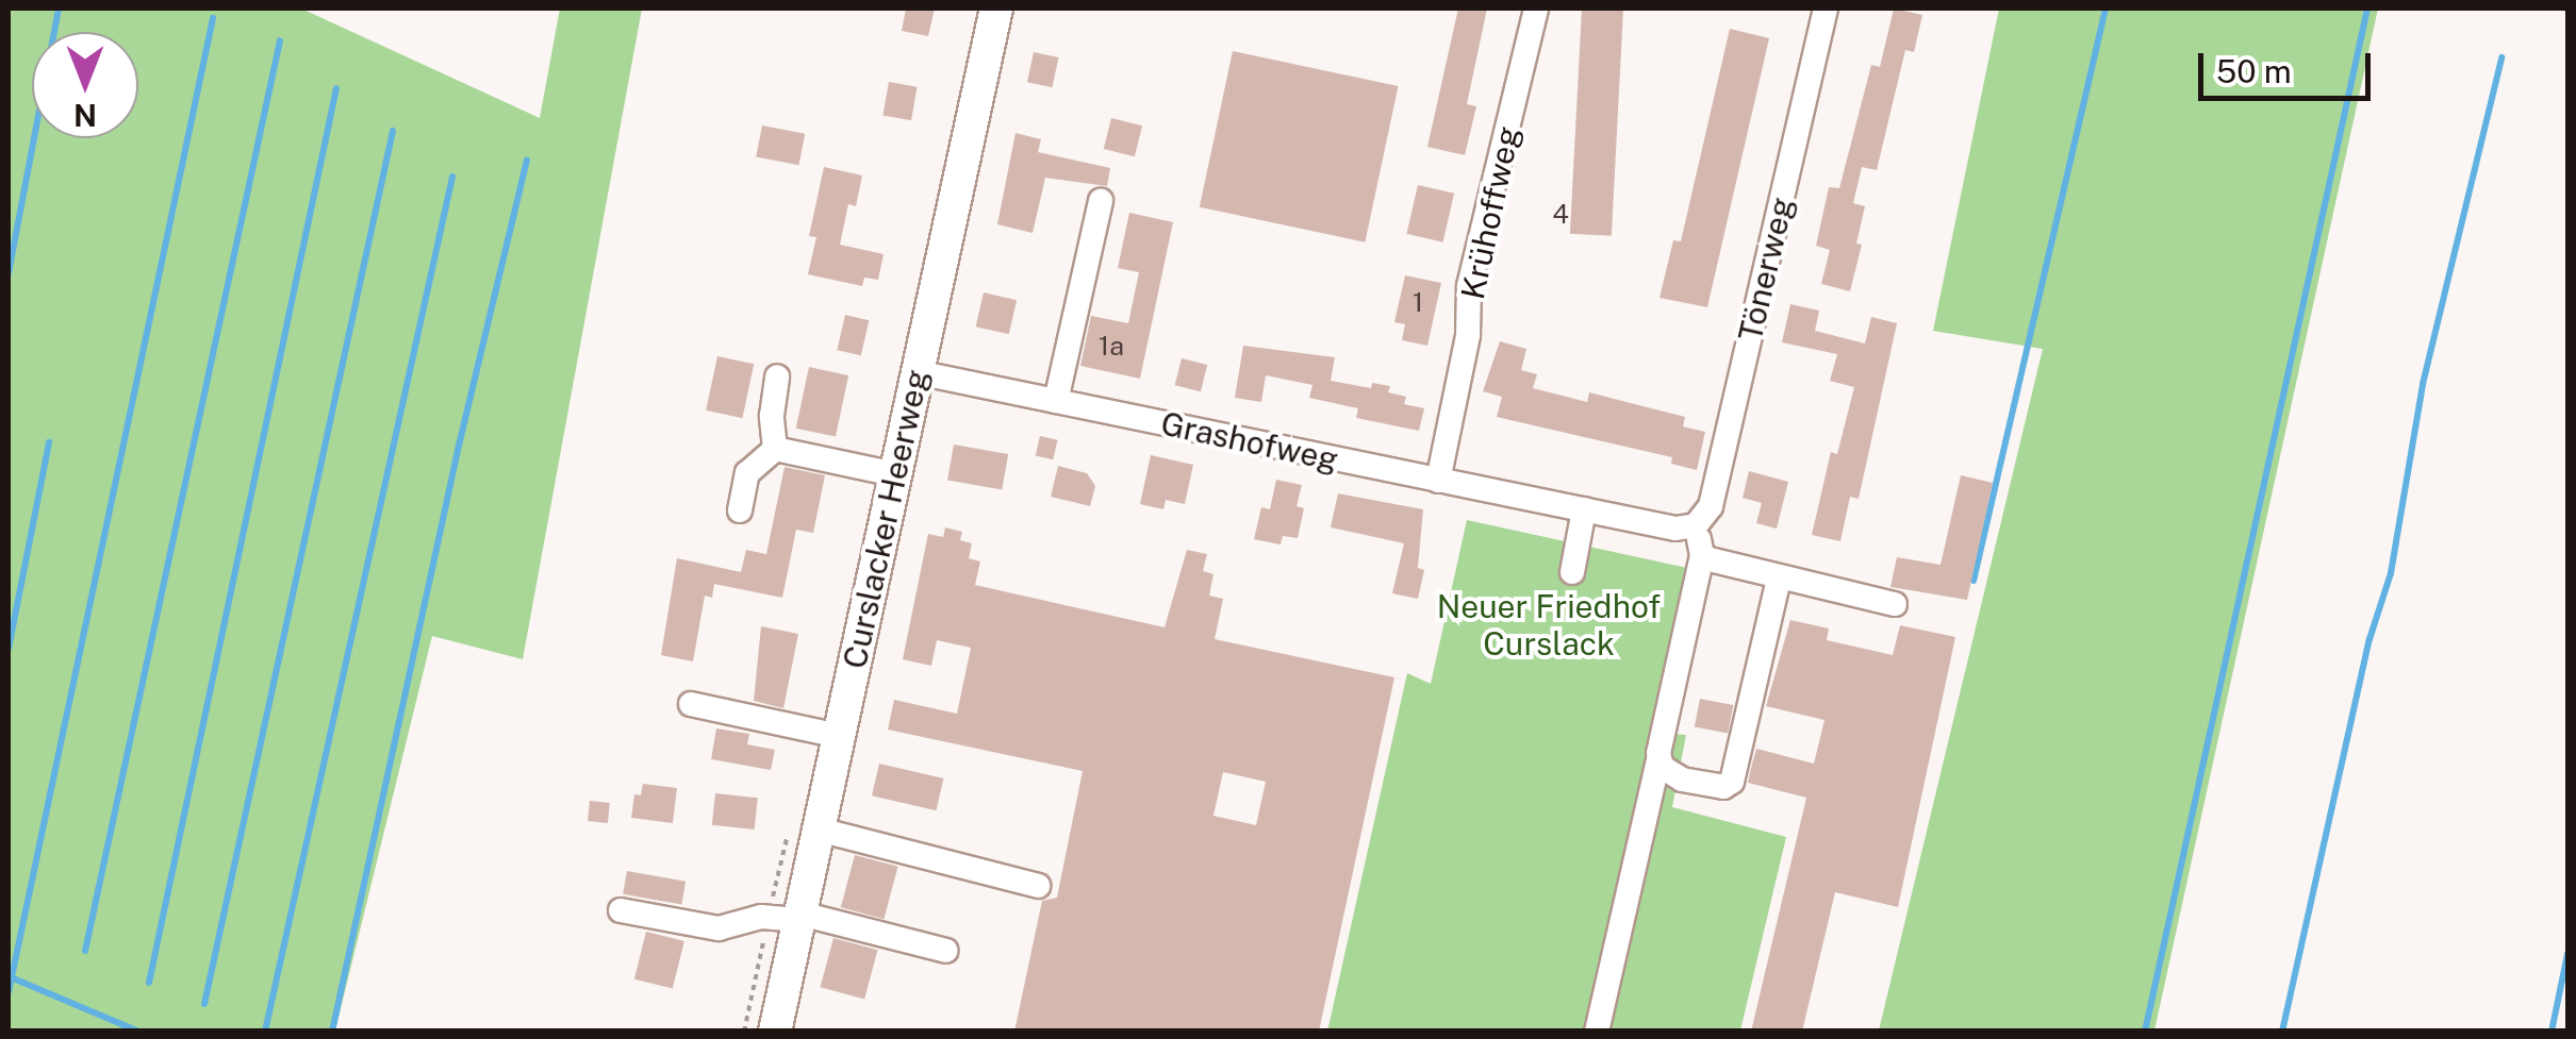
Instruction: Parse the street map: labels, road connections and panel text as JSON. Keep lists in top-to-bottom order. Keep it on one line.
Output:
{"streets":{"main road":["Curslacker Heerweg"],"street":["Krühoffweg","Tönerweg","Grashofweg"]},"crossings":[["Krühoffweg","Grashofweg"],["Tönerweg","Grashofweg"],["Grashofweg","Curslacker Heerweg"]],"parks":["Neuer Friedhof Curslack"],"house_numbers":["4","1","1a"],"scale_bar":"50 m","north":"bottom"}
